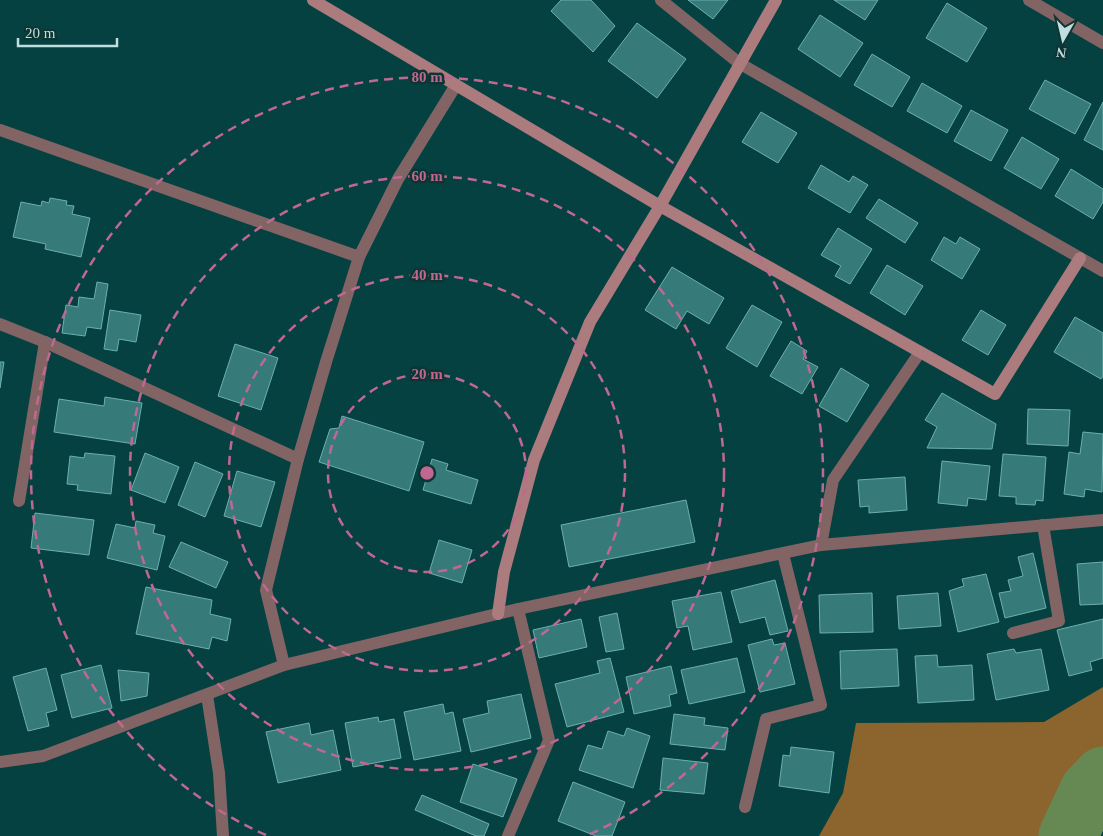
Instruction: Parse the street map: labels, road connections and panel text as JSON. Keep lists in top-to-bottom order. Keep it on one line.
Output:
{"scale_bar":"20 m","north":"bottom","rings":["80 m","60 m","40 m","20 m"]}
